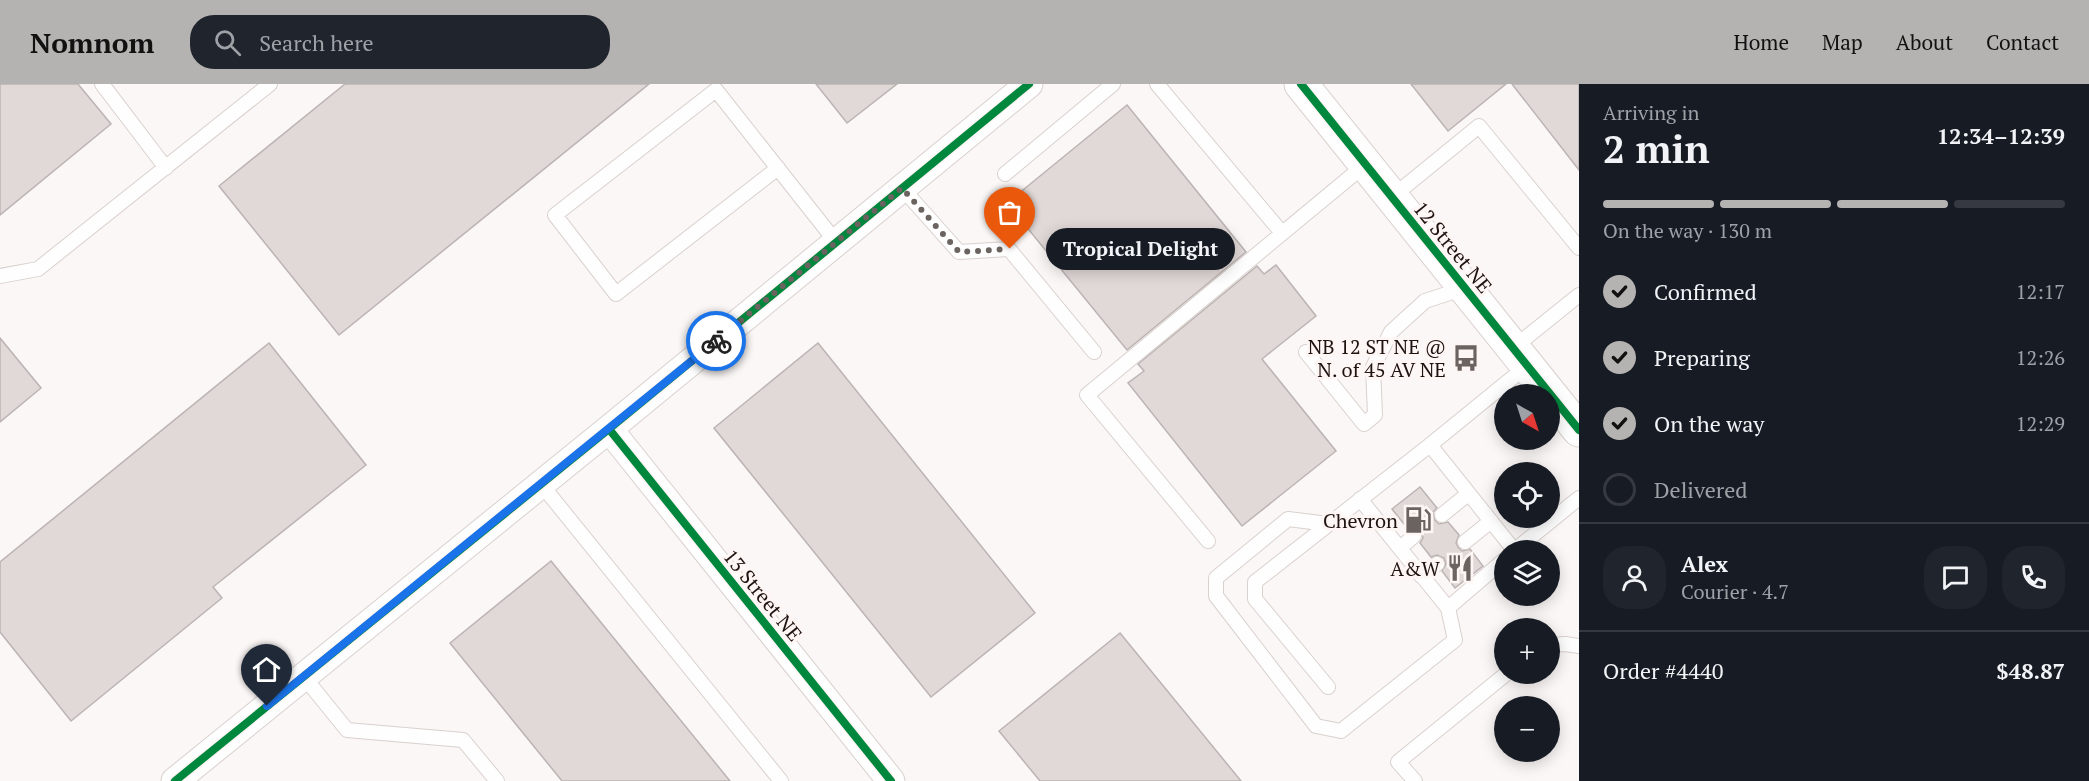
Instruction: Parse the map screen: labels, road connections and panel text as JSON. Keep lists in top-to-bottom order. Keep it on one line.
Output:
{"streets":{"street":["12 Street NE","13 Street NE"]},"places":{"other":["Tropical Delight"],"bus stop":["NB 12 ST NE @ N. of 45 AV NE"],"fuel station":["Chevron"],"restaurant":["A&W"]},"north":"bottom right","page":{"header":"Nomnom","search":"Search here","nav":["Home","Map","About","Contact"],"heading":["2 min","Arriving in","12:34–12:39"],"panel":["Alex","Courier · 4.7","Order #4440","$48.87"],"bar":"On the way · 130 m","bubble":"Tropical Delight","list":[["Confirmed","12:17"],["Preparing","12:26"],["On the way","12:29"],"Delivered"],"map_buttons":["+","−"]}}
